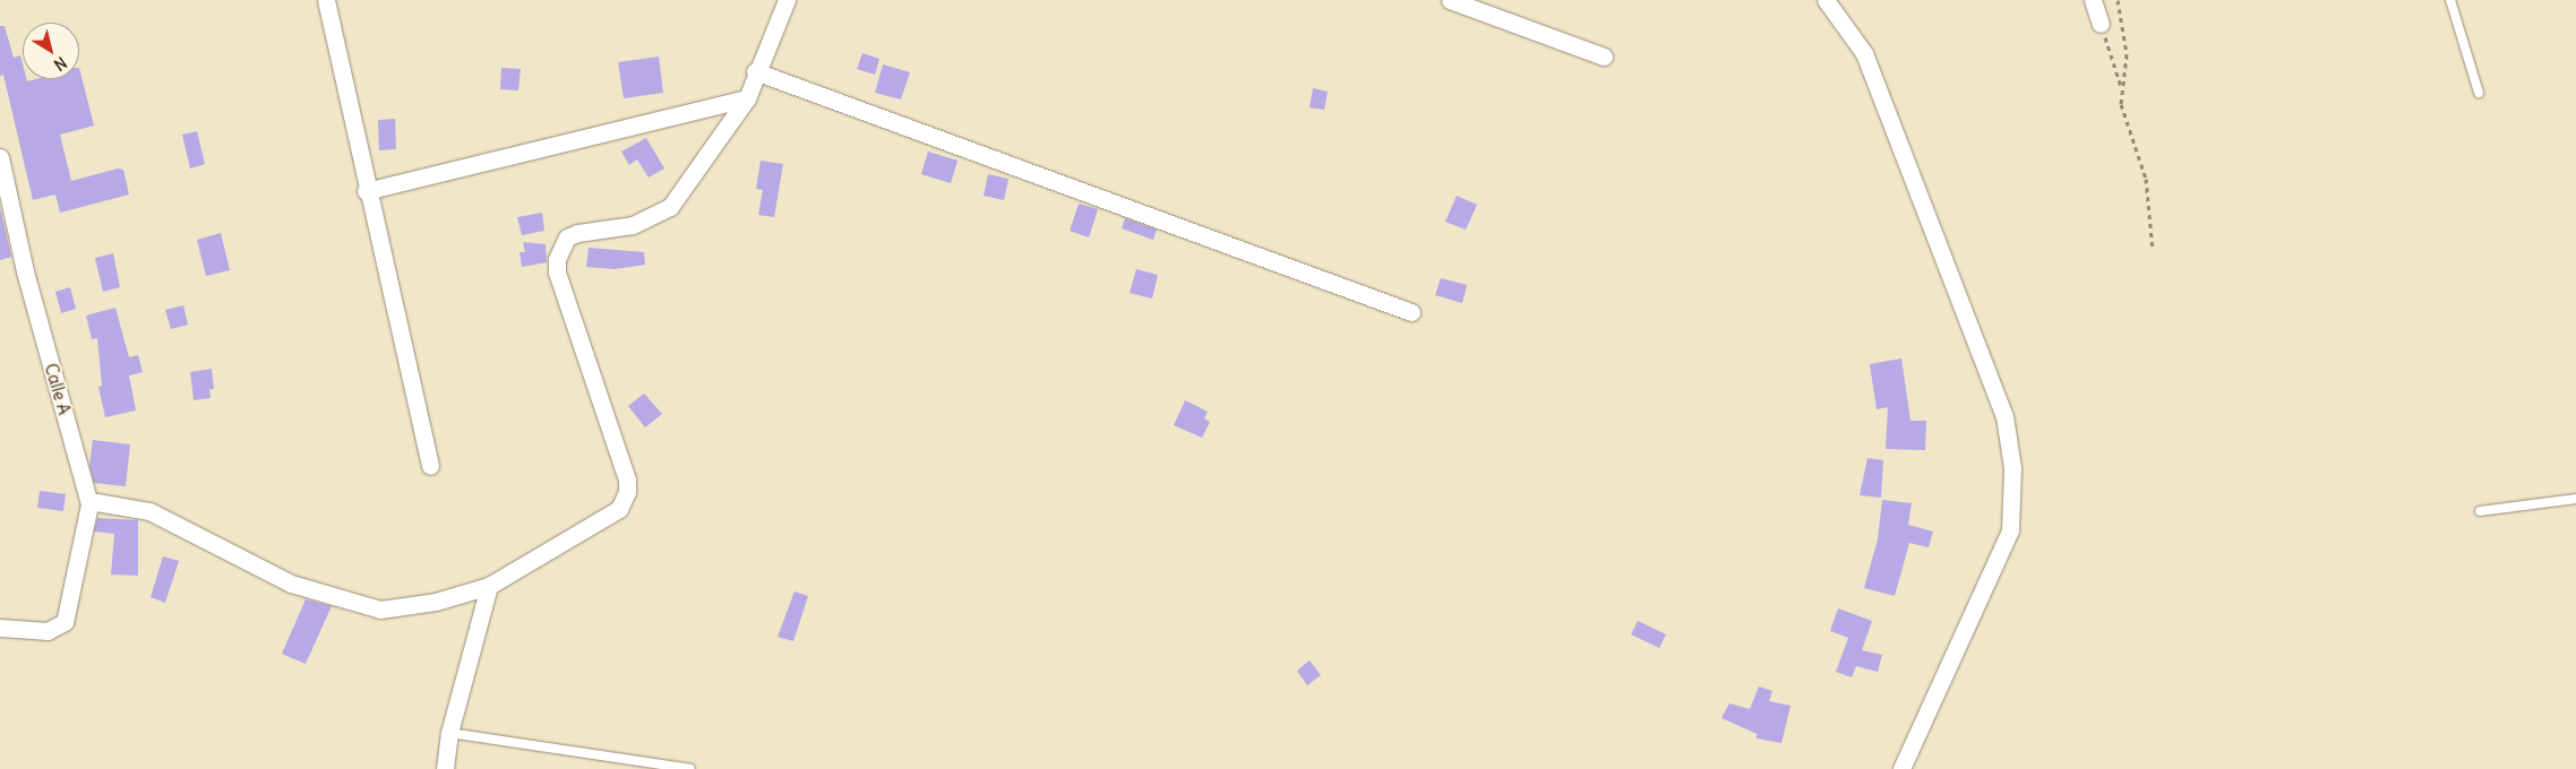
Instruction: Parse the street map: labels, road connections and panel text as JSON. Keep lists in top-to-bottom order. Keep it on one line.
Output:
{"streets":{"street":["Calle A"]},"north":"bottom right"}
